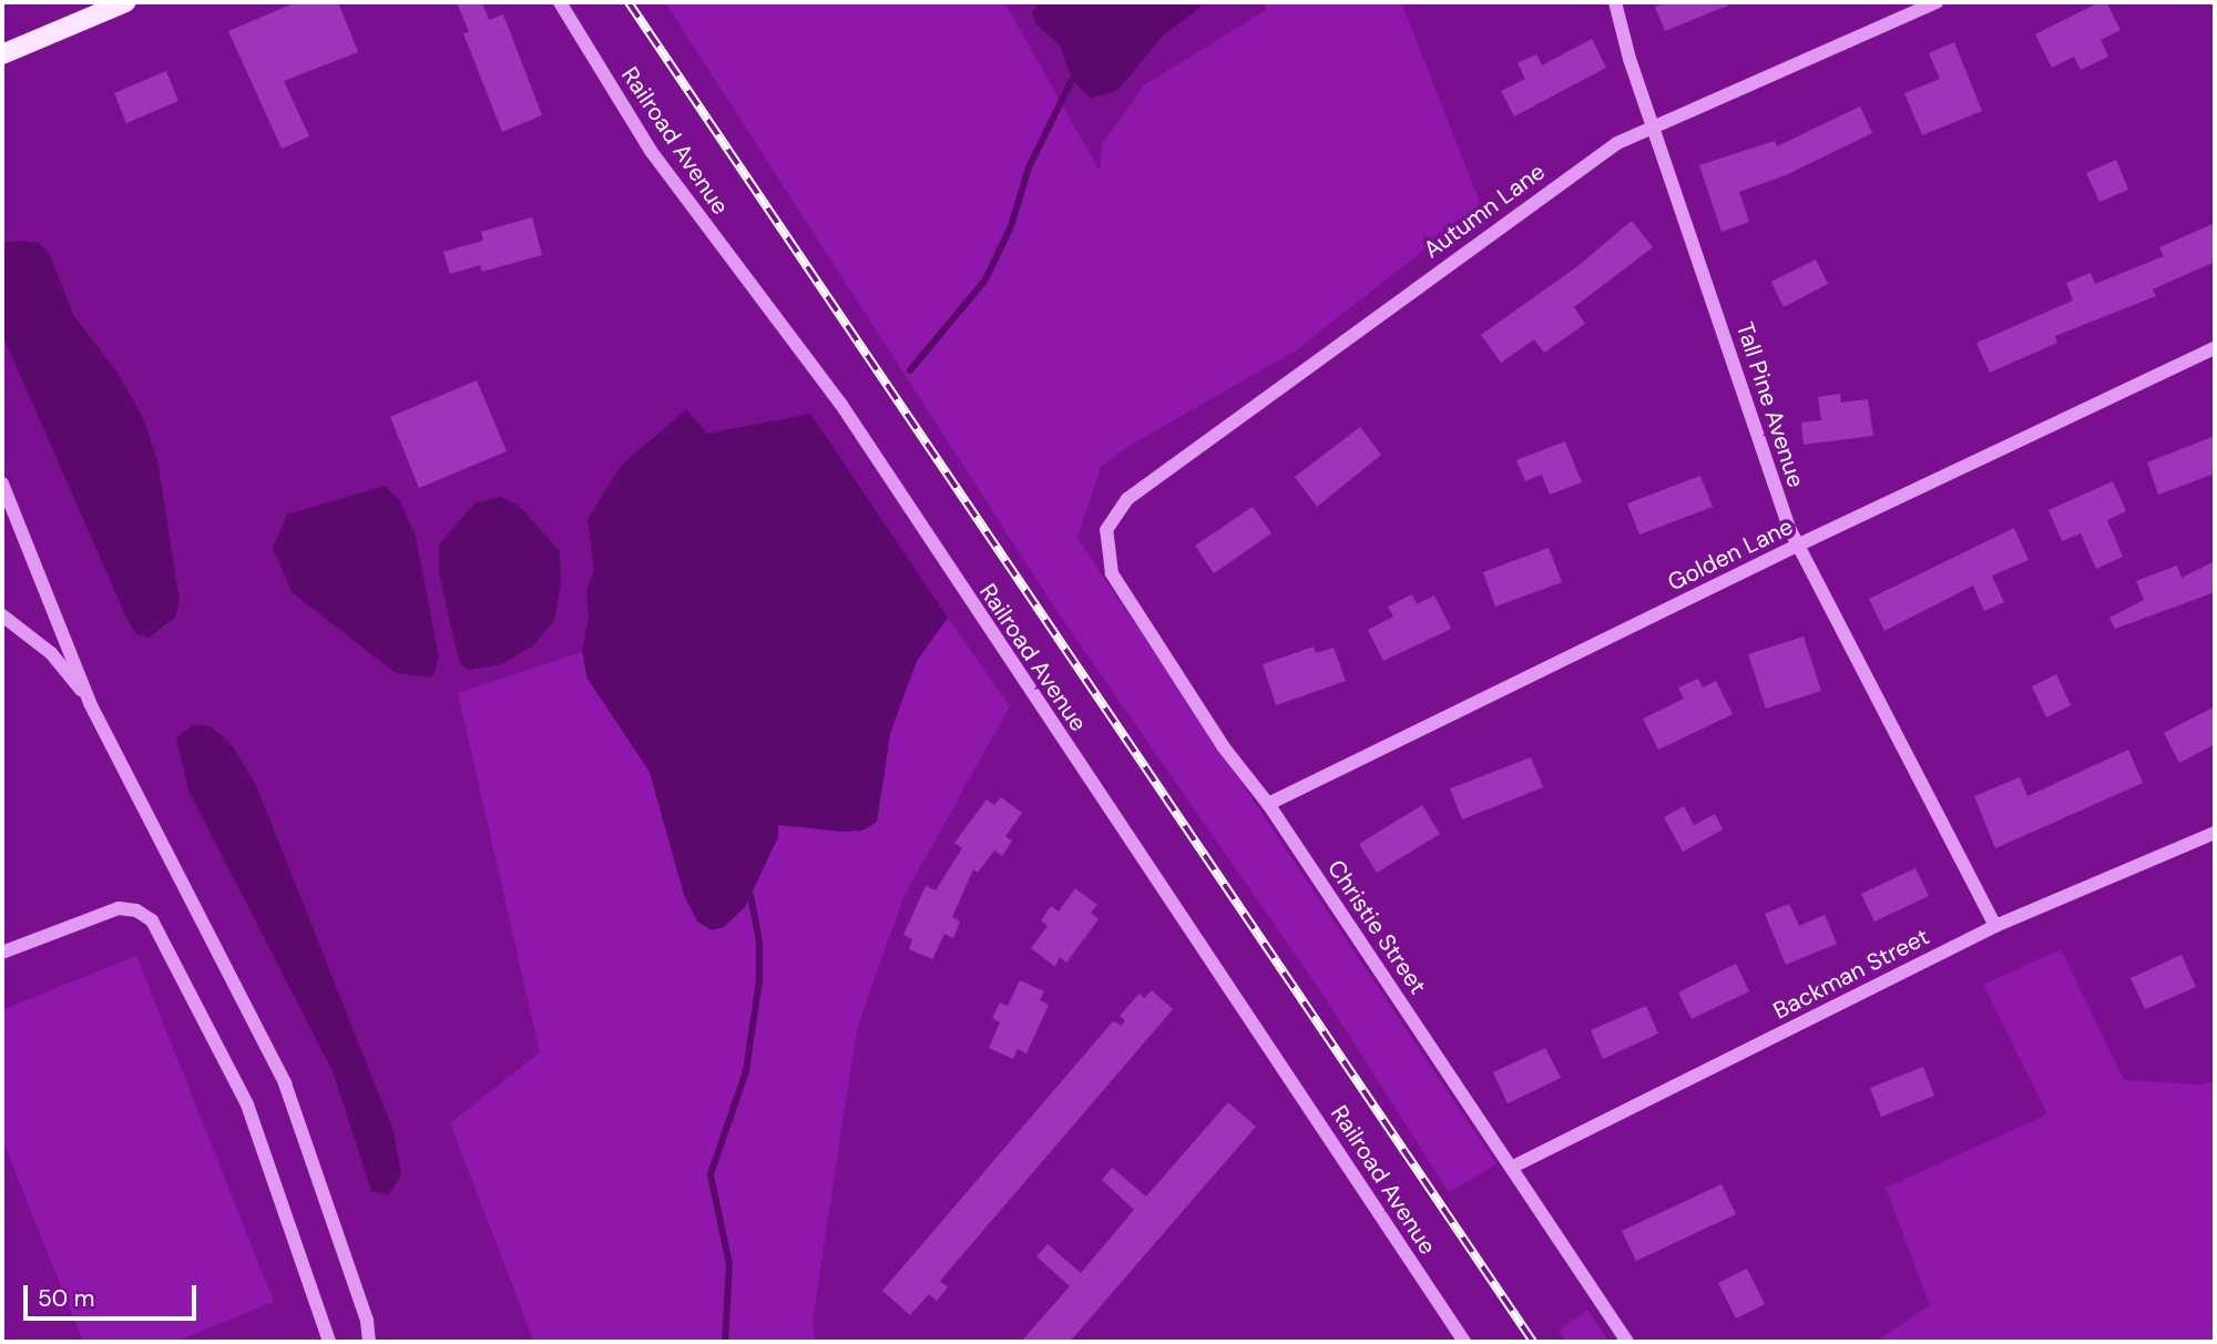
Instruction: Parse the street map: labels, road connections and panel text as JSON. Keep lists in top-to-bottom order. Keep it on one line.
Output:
{"streets":{"street":["Railroad Avenue","Autumn Lane","Tall Pine Avenue","Golden Lane","Christie Street","Backman Street"]},"crossings":[["Autumn Lane","Tall Pine Avenue"],["Autumn Lane","Christie Street"],["Tall Pine Avenue","Golden Lane"],["Tall Pine Avenue","Backman Street"],["Golden Lane","Christie Street"],["Christie Street","Backman Street"]],"scale_bar":"50 m"}
